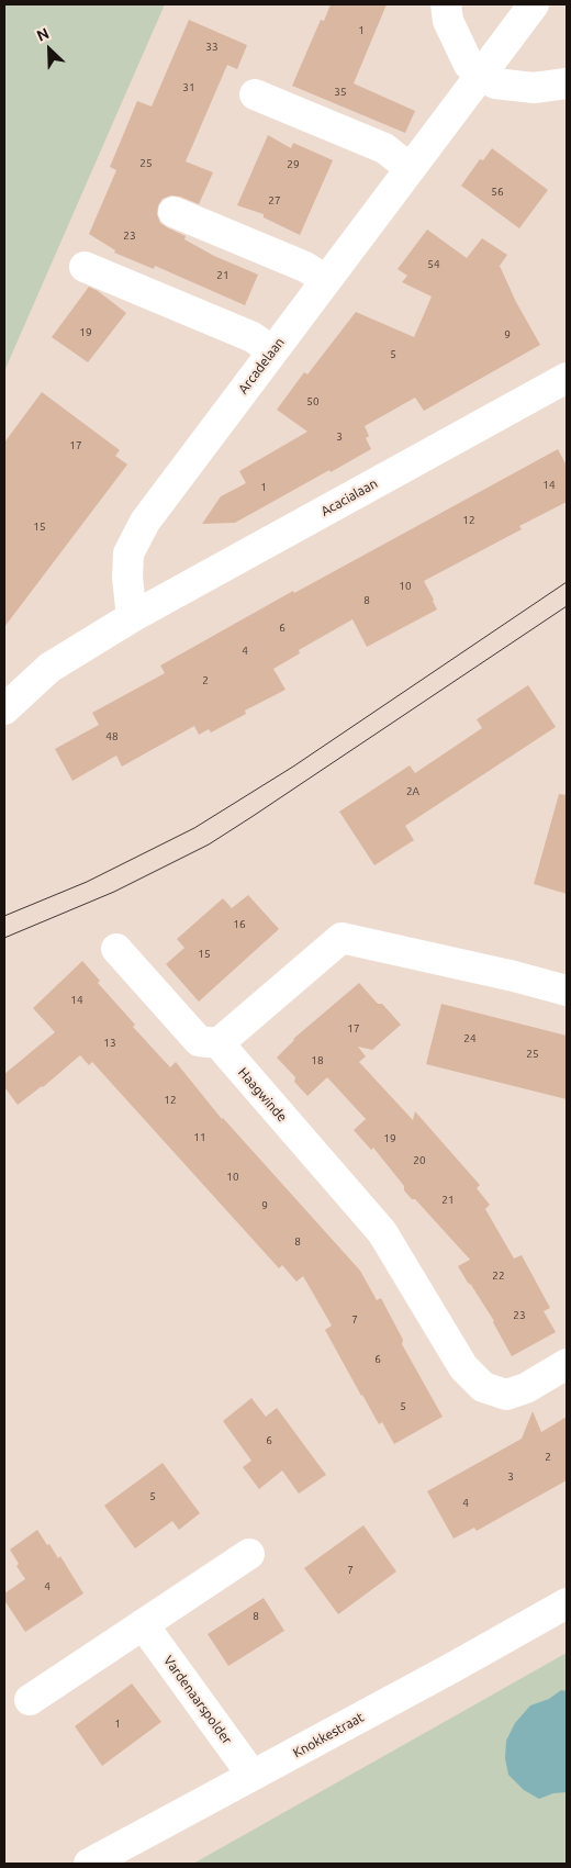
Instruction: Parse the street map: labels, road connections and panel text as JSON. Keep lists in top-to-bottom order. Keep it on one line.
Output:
{"streets":{"street":["Arcadelaan","Acacialaan","Haagwinde","Vardenaarspolder","Knokkestraat"]},"crossings":[["Arcadelaan","Acacialaan"],["Vardenaarspolder","Knokkestraat"]],"house_numbers":["1","33","31","35","25","29","56","27","23","54","21","19","9","5","50","3","17","14","1","12","15","10","8","6","4","2","48","2A","16","15","14","17","24","13","25","18","12","11","19","20","10","21","9","8","22","23","7","6","5","6","2","3","5","4","7","4","8","1"],"north":"top left"}
